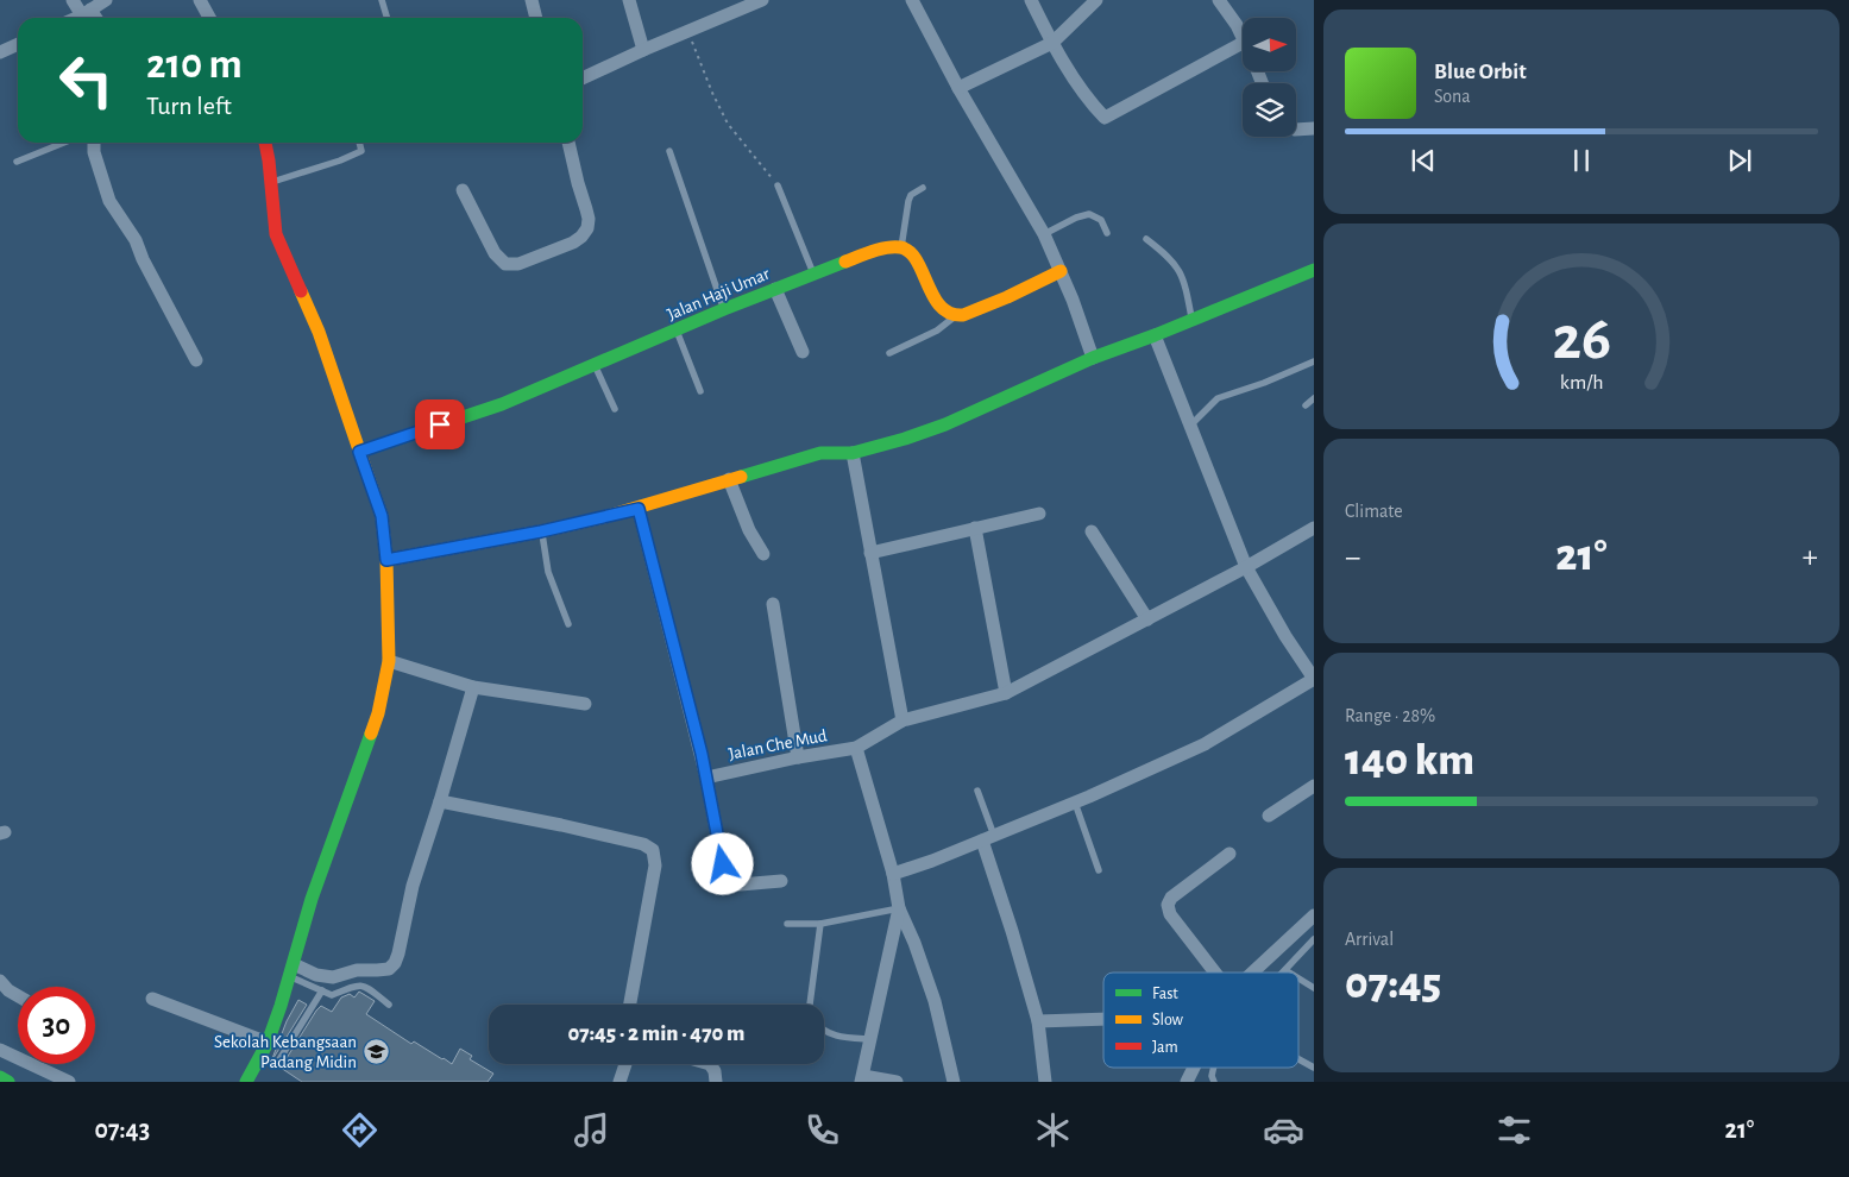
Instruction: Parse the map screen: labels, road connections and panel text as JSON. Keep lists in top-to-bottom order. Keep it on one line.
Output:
{"streets":{"main road":["Jalan Haji Umar"],"street":["Jalan Che Mud"]},"places":{"school or university":["Sekolah Kebangsaan Padang Midin"]},"legend":["Fast","Slow","Jam"],"north":"right","page":{"turn":["210 m","Turn left"],"song":["Blue Orbit","Sona"],"tile":["Climate",["Range · 28%","140 km"],["Arrival","07:45"]],"heat":["−","21°","+"],"limit":"30","trip":"07:45 · 2 min · 470 m","tabs":["07:43","21°"],"gauge":["26","km/h"]}}
